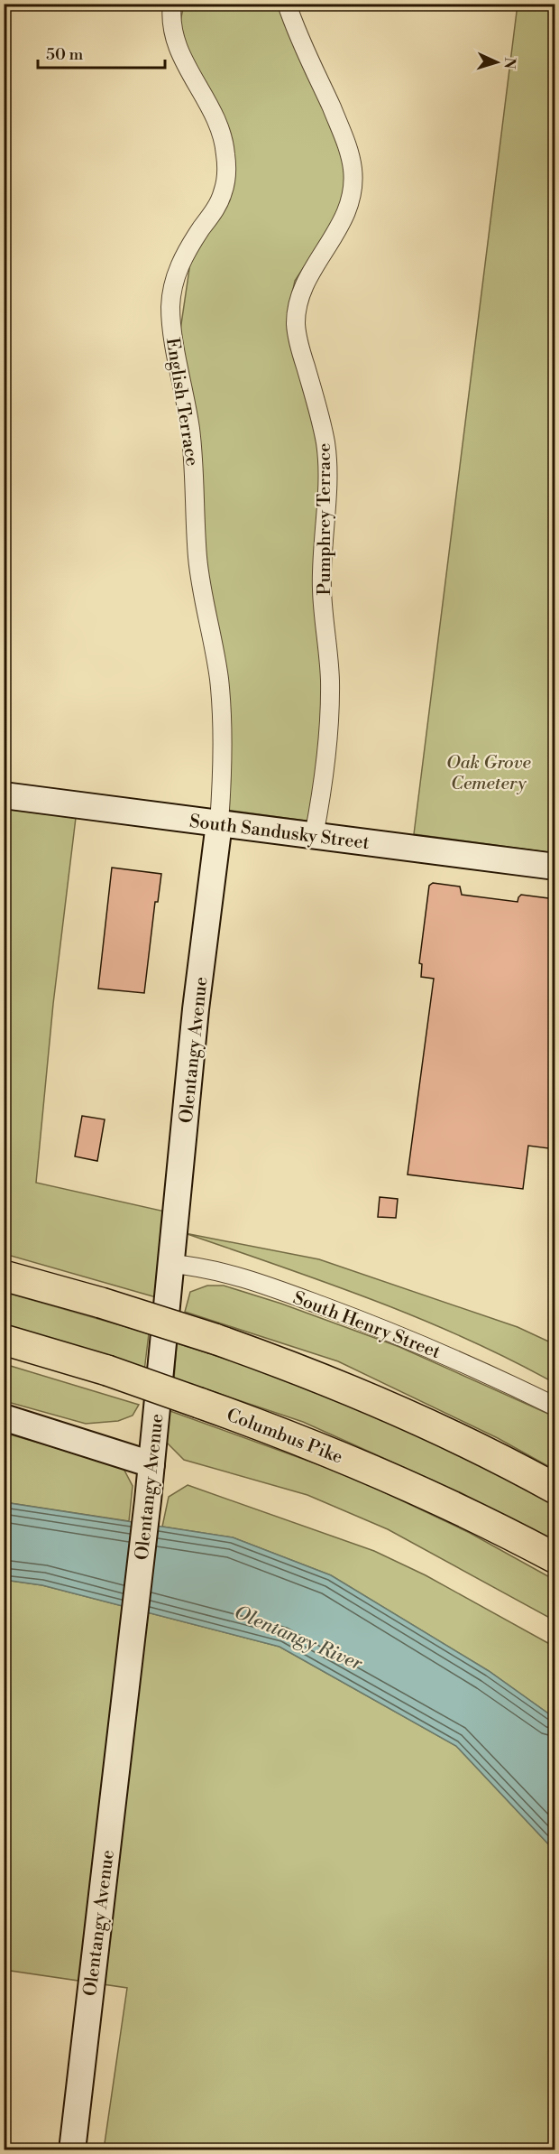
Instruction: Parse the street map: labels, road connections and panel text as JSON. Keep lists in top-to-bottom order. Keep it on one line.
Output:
{"streets":{"highway":["Columbus Pike"],"street":["English Terrace","Pumphrey Terrace","South Sandusky Street","Olentangy Avenue","South Henry Street"]},"crossings":[["English Terrace","South Sandusky Street"],["English Terrace","Olentangy Avenue"],["Pumphrey Terrace","South Sandusky Street"],["South Sandusky Street","Olentangy Avenue"],["Olentangy Avenue","South Henry Street"]],"water":["Olentangy River"],"parks":["Oak Grove Cemetery"],"scale_bar":"50 m","north":"right"}
